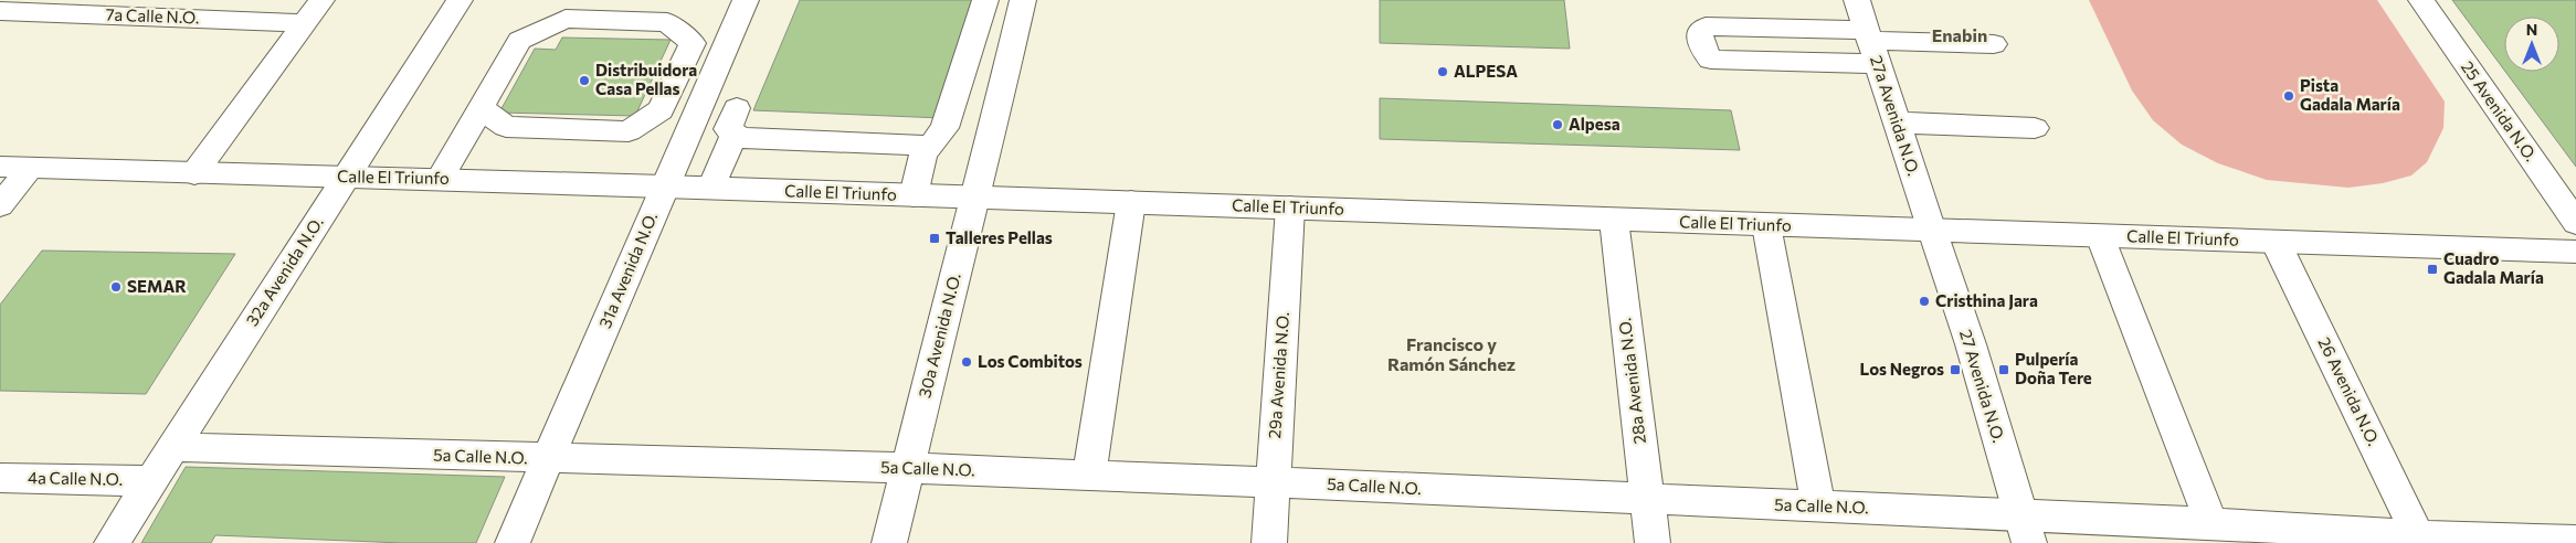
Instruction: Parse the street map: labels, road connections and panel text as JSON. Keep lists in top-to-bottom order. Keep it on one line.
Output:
{"streets":{"street":["7a Calle N.O.","25 Avenida N.O.","27a Avenida N.O.","Calle El Triunfo","31a Avenida N.O.","32a Avenida N.O.","30a Avenida N.O.","29a Avenida N.O.","28a Avenida N.O.","27 Avenida N.O.","26 Avenida N.O.","5a Calle N.O.","4a Calle N.O."]},"crossings":[["27a Avenida N.O.","Calle El Triunfo"],["27a Avenida N.O.","27 Avenida N.O."],["Calle El Triunfo","31a Avenida N.O."],["Calle El Triunfo","32a Avenida N.O."],["Calle El Triunfo","30a Avenida N.O."],["Calle El Triunfo","29a Avenida N.O."],["Calle El Triunfo","28a Avenida N.O."],["Calle El Triunfo","27 Avenida N.O."],["Calle El Triunfo","26 Avenida N.O."],["31a Avenida N.O.","5a Calle N.O."],["32a Avenida N.O.","5a Calle N.O."],["32a Avenida N.O.","4a Calle N.O."],["30a Avenida N.O.","5a Calle N.O."],["29a Avenida N.O.","5a Calle N.O."],["28a Avenida N.O.","5a Calle N.O."],["27 Avenida N.O.","5a Calle N.O."],["26 Avenida N.O.","5a Calle N.O."]],"districts":["Enabin","Francisco y Ramón Sánchez"],"places":{"other":["ALPESA","Distribuidora Casa Pellas","Pista Gadala María","Alpesa","SEMAR","Cristhina Jara","Los Combitos"],"transit":["Talleres Pellas","Cuadro Gadala María","Los Negros","Pulpería Doña Tere"]},"north":"top"}
